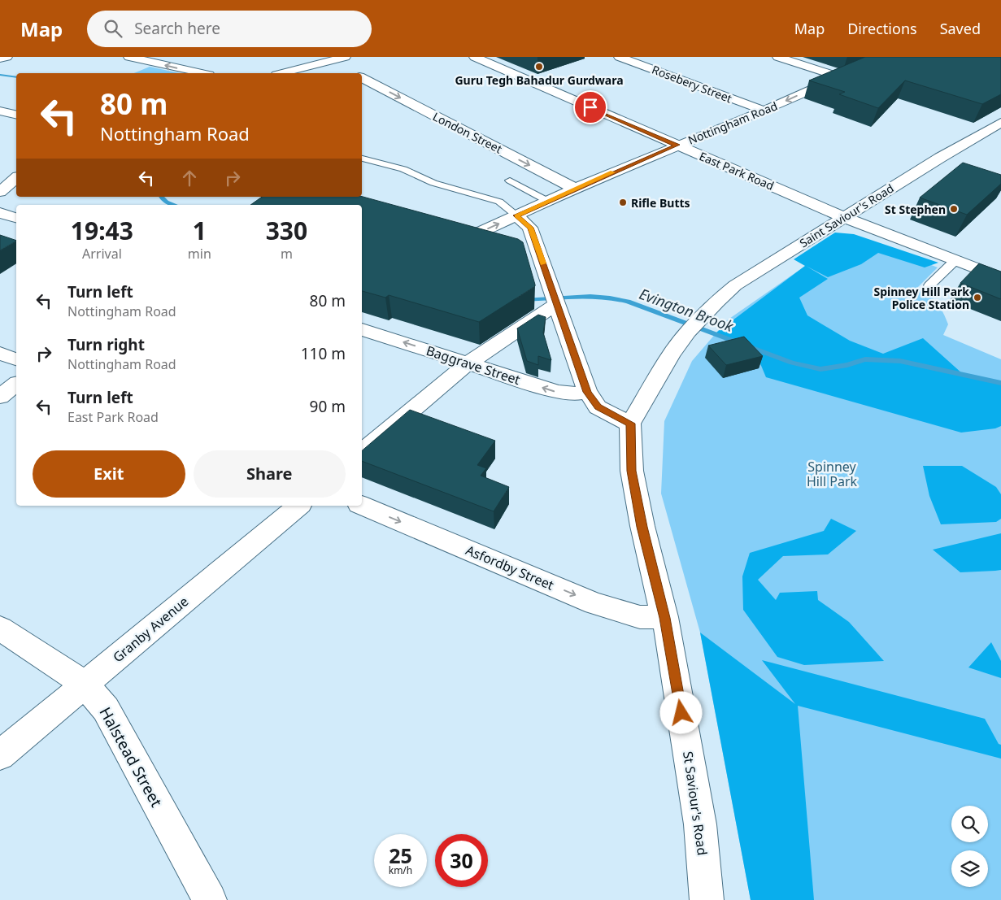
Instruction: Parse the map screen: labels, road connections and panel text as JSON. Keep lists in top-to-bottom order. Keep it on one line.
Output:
{"streets":{"street":["Rosebery Street","Nottingham Road","London Street","East Park Road","Saint Saviour's Road","Baggrave Street","Asfordby Street","Granby Avenue","Halstead Street","St Saviour's Road"]},"crossings":[["Rosebery Street","Nottingham Road"],["Nottingham Road","London Street"],["Nottingham Road","East Park Road"],["East Park Road","Saint Saviour's Road"],["Saint Saviour's Road","St Saviour's Road"],["Asfordby Street","St Saviour's Road"],["Granby Avenue","Halstead Street"]],"one_way":["London Street","Baggrave Street","Asfordby Street"],"water":["Evington Brook"],"parks":["Spinney Hill Park"],"places":["Guru Tegh Bahadur Gurdwara","Rifle Butts","St Stephen","Spinney Hill Park Police Station"],"page":{"header":"Map","search":"Search here","nav":["Map","Directions","Saved"],"turn":["80 m","Nottingham Road"],"eta":["19:43","Arrival","1","min","330","m"],"list":[{"name":"Turn left","note":"Nottingham Road","value":"80 m"},{"name":"Turn right","note":"Nottingham Road","value":"110 m"},{"name":"Turn left","note":"East Park Road","value":"90 m"}],"buttons":["Exit","Share"],"speed":"25 km/h","limit":"30"}}
